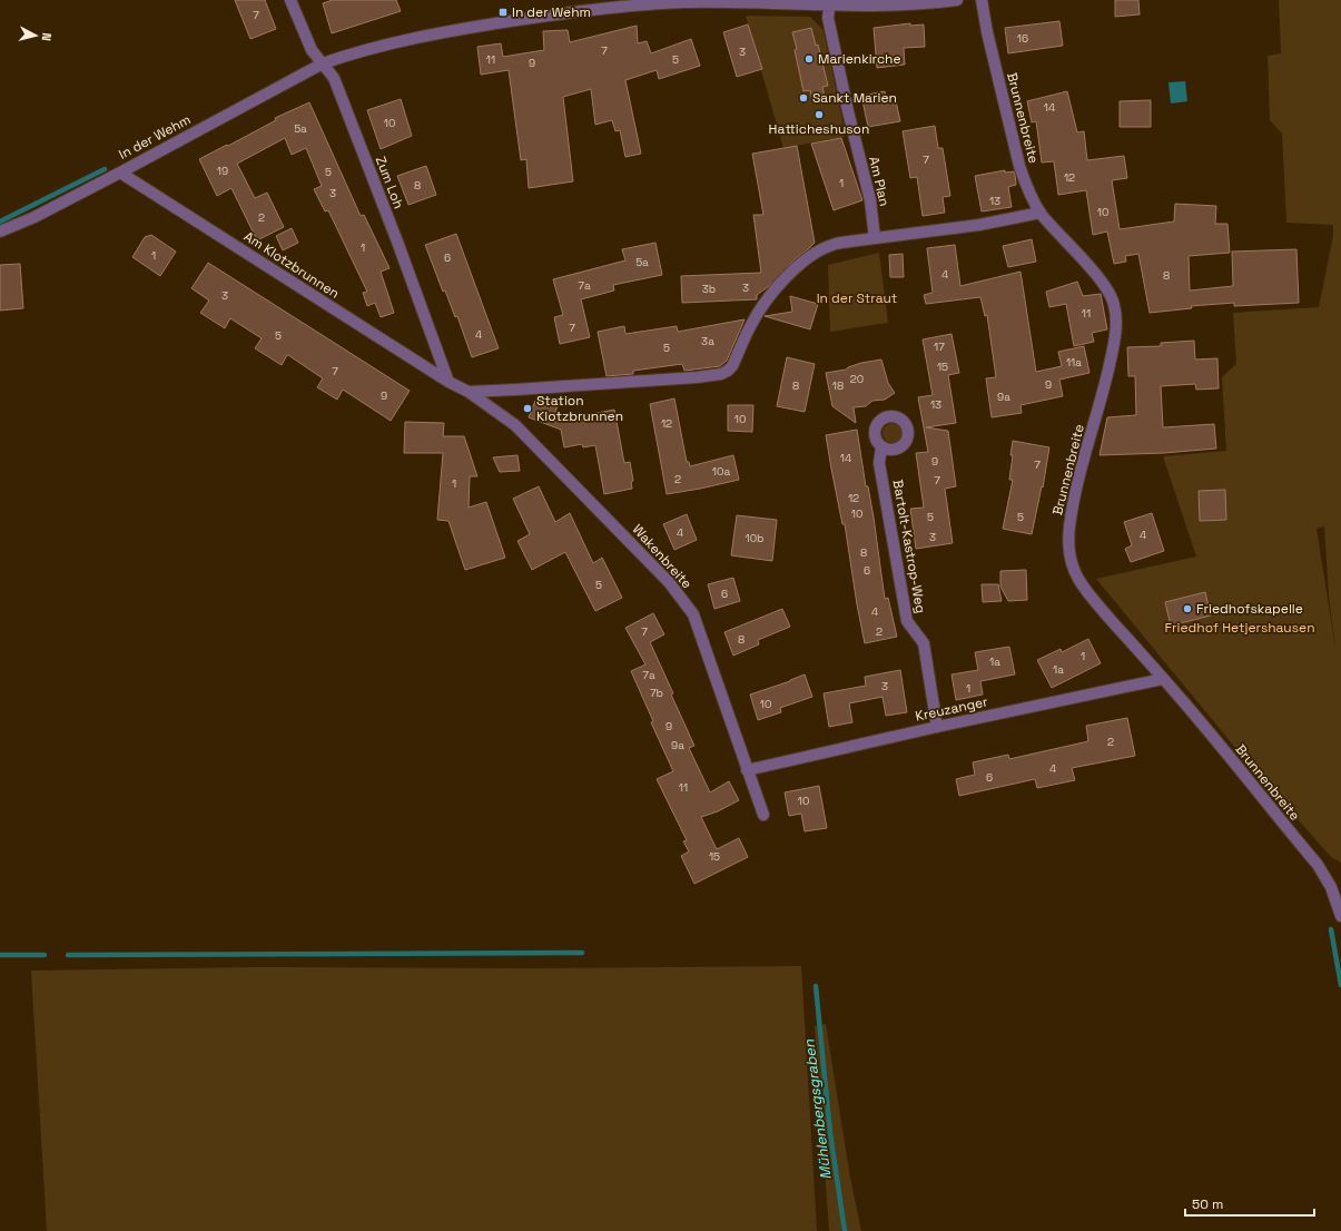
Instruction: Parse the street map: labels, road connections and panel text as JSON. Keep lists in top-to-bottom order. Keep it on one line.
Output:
{"streets":{"street":["Brunnenbreite","In der Wehm","Am Plan","Zum Loh","Am Klotzbrunnen","Bartolt-Kastrop-Weg","Wakenbreite","Kreuzanger"]},"crossings":[["Brunnenbreite","Kreuzanger"],["In der Wehm","Am Plan"],["In der Wehm","Zum Loh"],["In der Wehm","Am Klotzbrunnen"],["Zum Loh","Am Klotzbrunnen"],["Zum Loh","Wakenbreite"],["Am Klotzbrunnen","Wakenbreite"],["Bartolt-Kastrop-Weg","Kreuzanger"],["Wakenbreite","Kreuzanger"]],"water":["Mühlenbergsgraben"],"parks":["In der Straut","Friedhof Hetjershausen"],"places":{"transit":["In der Wehm"],"other":["Marienkirche","Sankt Marien","Hatticheshuson","Station Klotzbrunnen","Friedhofskapelle"]},"house_numbers":["7","16","7","3","11","5","9","14","10","5a","7","19","5","12","1","8","3","13","10","2","1","1","6","5a","4","8","7a","3","3b","3","11","7","4","5","3a","17","5","11a","15","7","20","9","8","18","9","9a","13","10","12","14","9","7","10a","2","7","1","12","10","5","5","4","4","3","10b","8","6","5","6","4","7","2","8","1","1a","1a","7a","3","1","7b","10","9","2","9a","4","6","11","10","15"],"scale_bar":"50 m","north":"right"}
